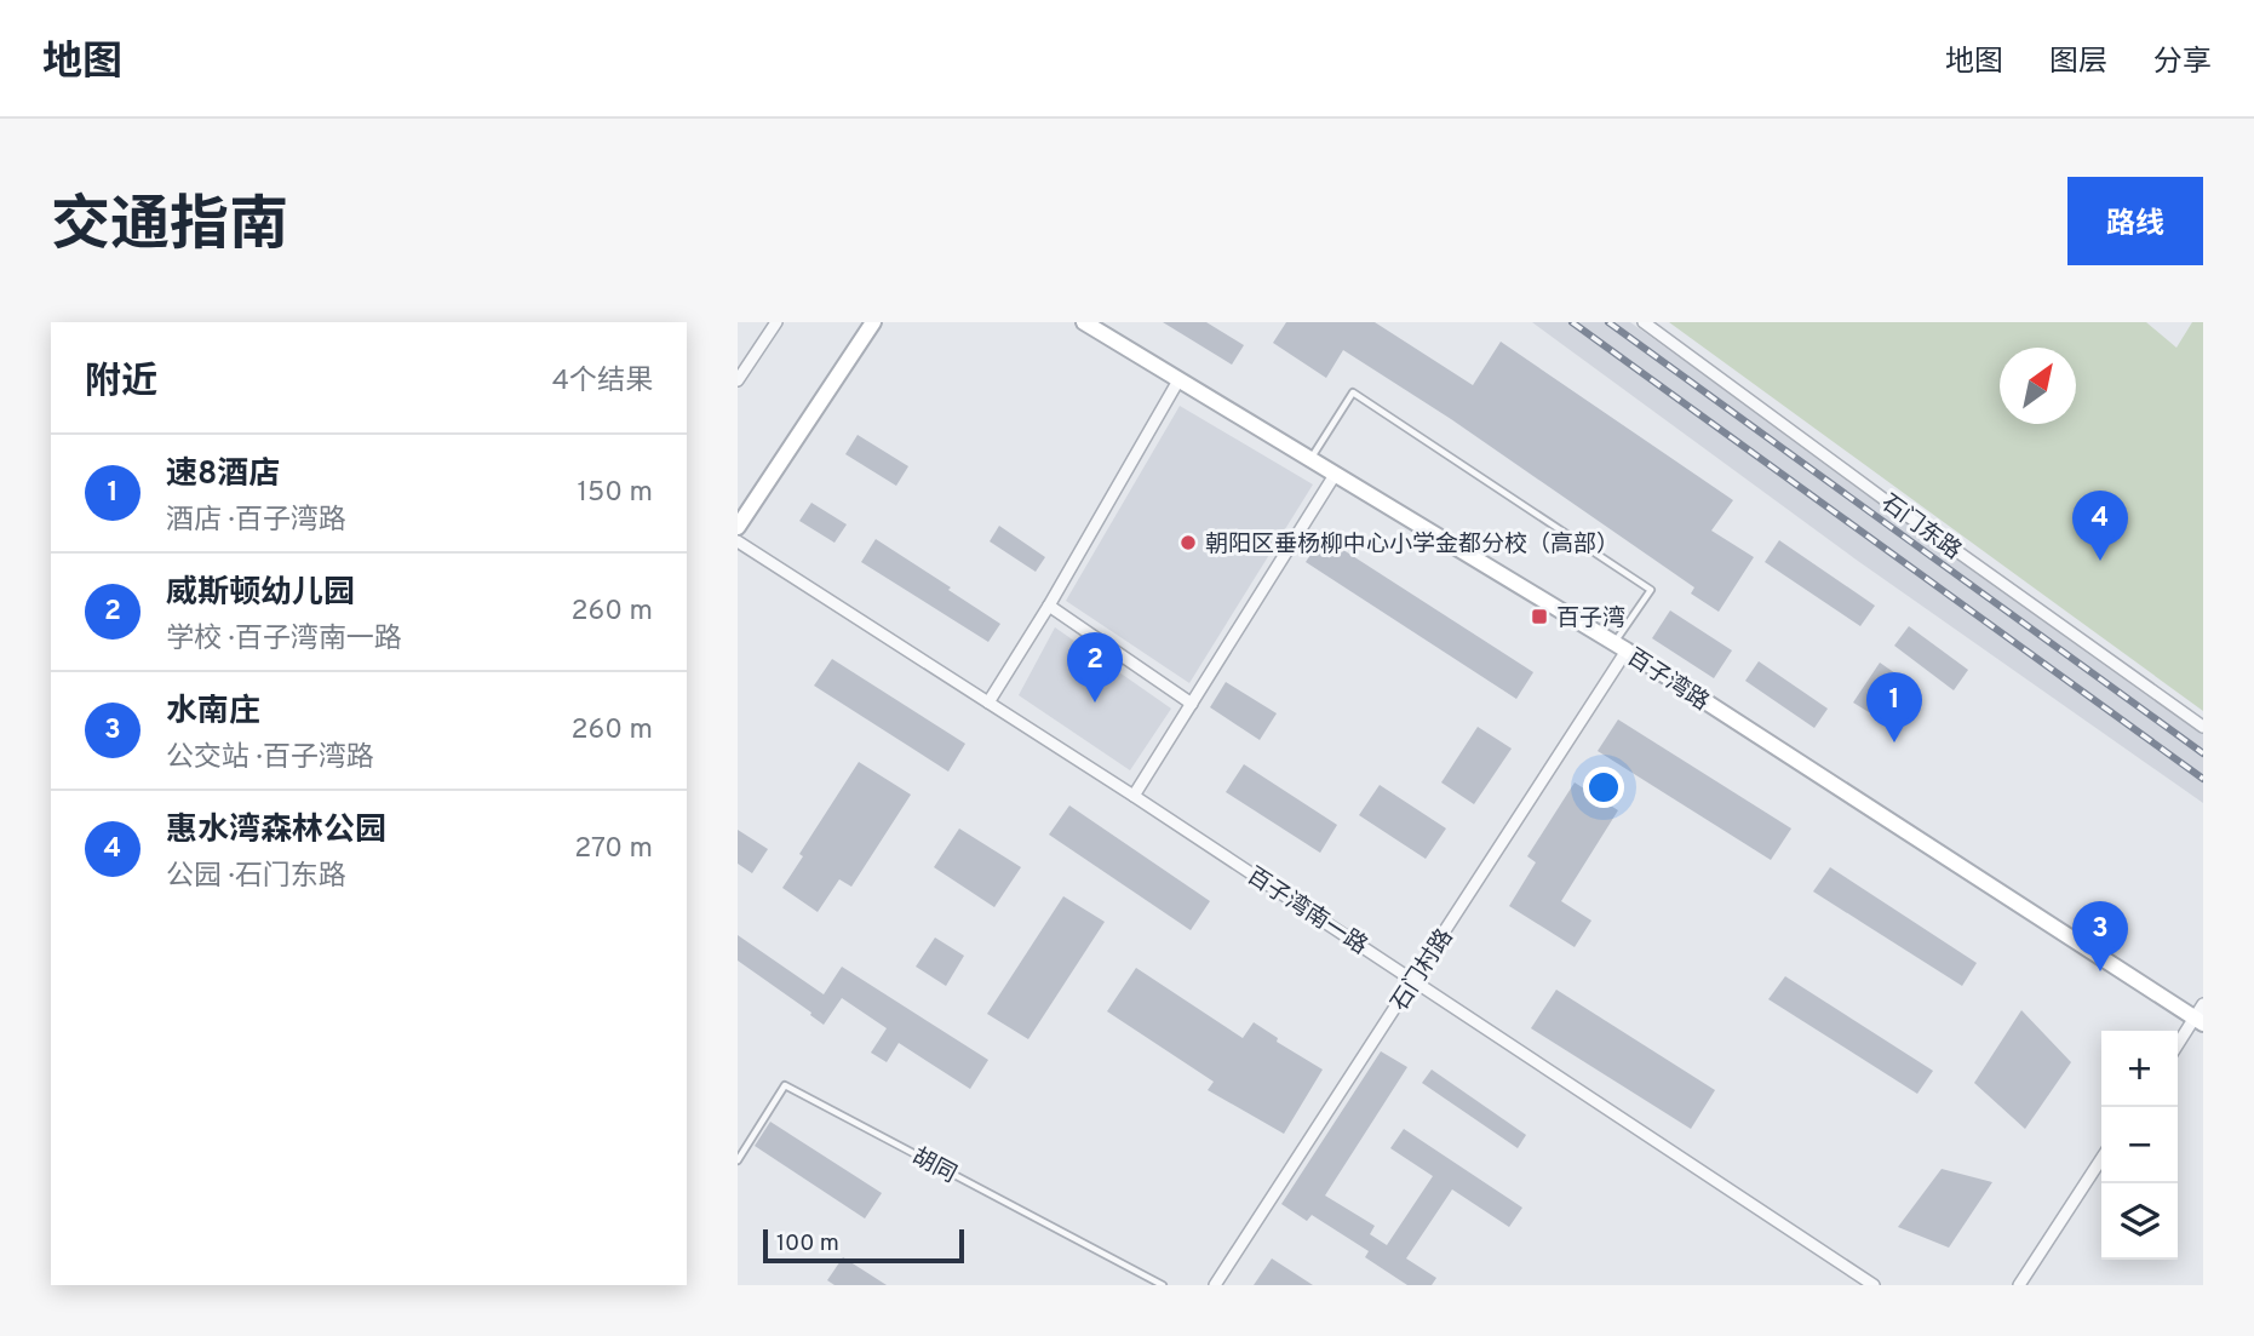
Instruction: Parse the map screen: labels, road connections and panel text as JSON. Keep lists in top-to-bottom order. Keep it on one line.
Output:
{"streets":{"street":["石门东路","百子湾路","百子湾南一路","石门村路"],"lane":["胡同"]},"crossings":[["百子湾路","石门村路"],["百子湾南一路","石门村路"]],"places":{"other":["朝阳区垂杨柳中心小学金都分校（高部）"],"transit":["百子湾"]},"scale_bar":"100 m","north":"top right","page":{"header":"地图","nav":["地图","图层","分享"],"title":"交通指南","buttons":"路线","heading":["附近","4个结果"],"list":[{"mark":"1","name":"速8酒店","note":"酒店 · 百子湾路","value":"150 m"},{"mark":"2","name":"威斯顿幼儿园","note":"学校 · 百子湾南一路","value":"260 m"},{"mark":"3","name":"水南庄","note":"公交站 · 百子湾路","value":"260 m"},{"mark":"4","name":"惠水湾森林公园","note":"公园 · 石门东路","value":"270 m"}],"pins":["4","2","1","3"],"map_buttons":["+","−"],"scale":"100 m"}}
